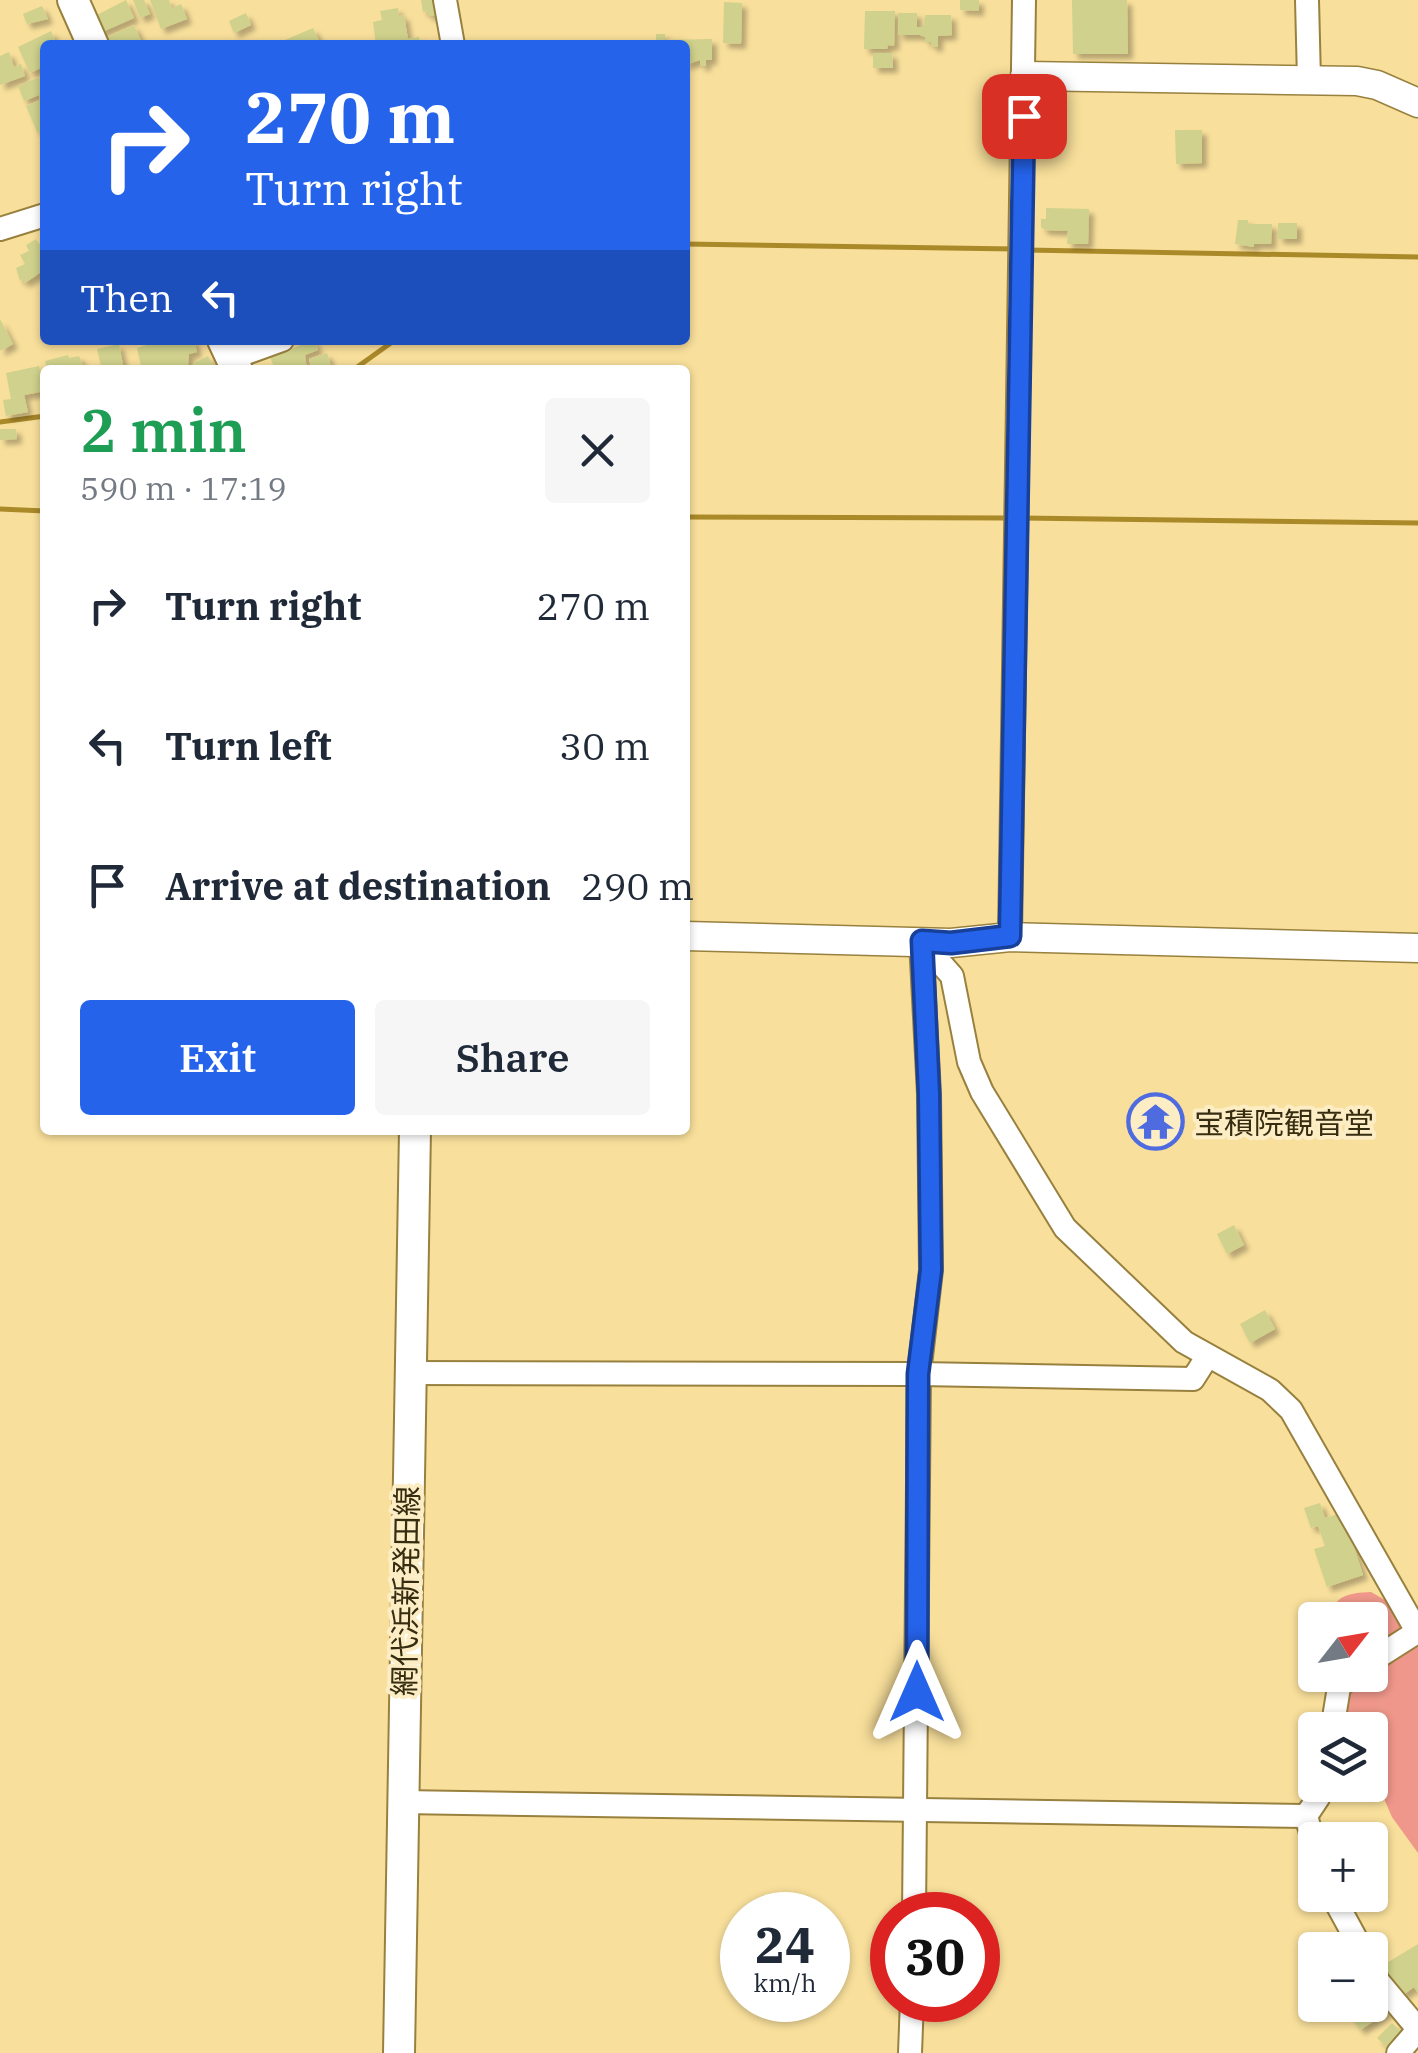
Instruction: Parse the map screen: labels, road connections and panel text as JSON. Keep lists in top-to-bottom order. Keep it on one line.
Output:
{"streets":{"main road":["網代浜新発田線"]},"places":{"temple":["宝積院観音堂"]},"north":"top right","page":{"turn":["270 m","Turn right"],"then":"Then","heading":["2 min","590 m · 17:19"],"list":[{"name":"Turn right","value":"270 m"},{"name":"Turn left","value":"30 m"},{"name":"Arrive at destination","value":"290 m"}],"buttons":["Exit","Share"],"map_buttons":["+","−"],"speed":"24 km/h","limit":"30"}}
